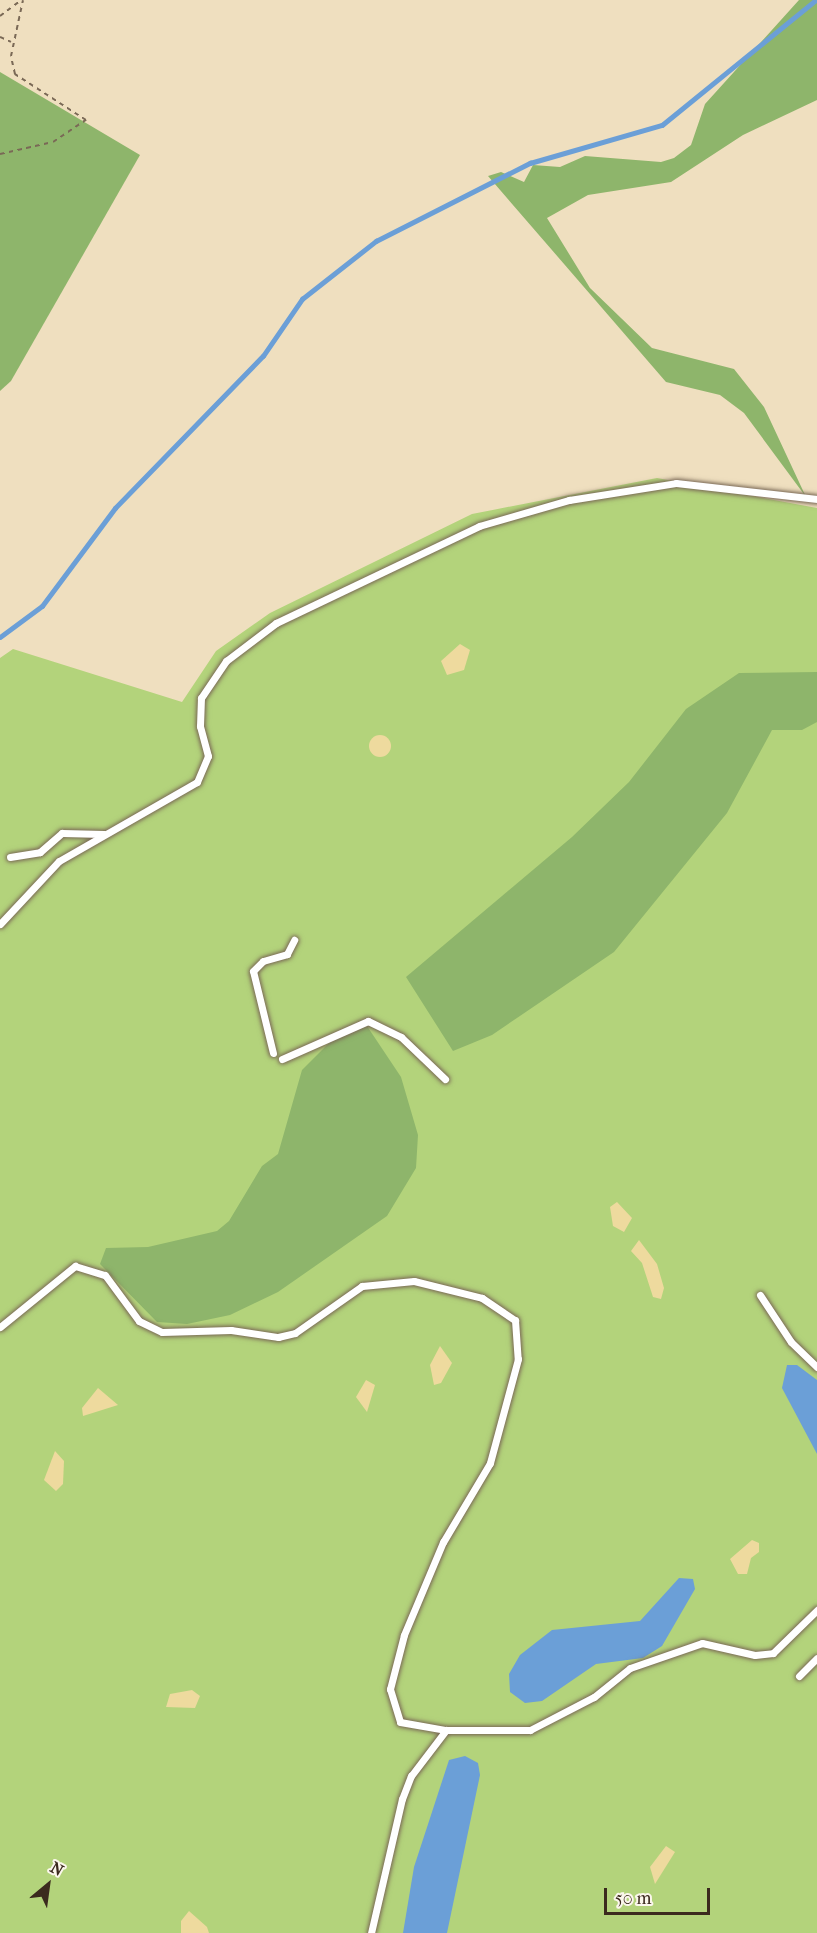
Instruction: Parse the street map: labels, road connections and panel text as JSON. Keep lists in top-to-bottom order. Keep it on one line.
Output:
{"scale_bar":"50 m","north":"top right"}
